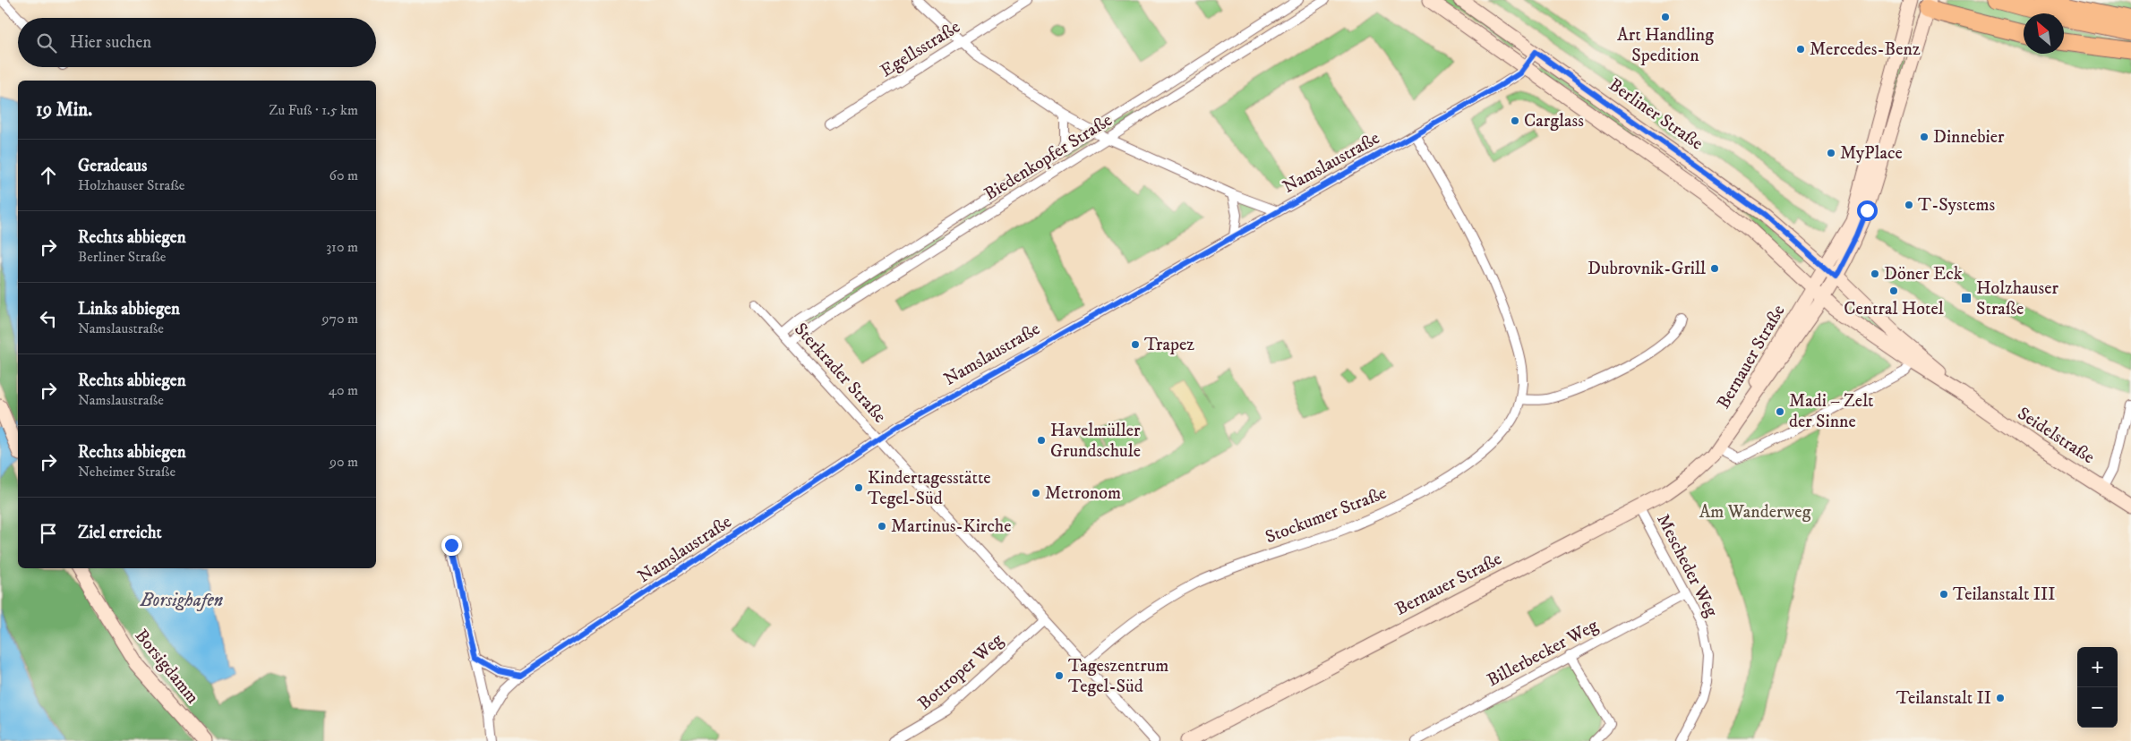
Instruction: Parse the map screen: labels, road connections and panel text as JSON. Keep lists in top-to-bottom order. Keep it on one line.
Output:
{"streets":{"main road":["Berliner Straße","Bernauer Straße","Seidelstraße","Borsigdamm"],"street":["Egellsstraße","Biedenkopfer Straße","Namslaustraße","Sterkrader Straße","Stockumer Straße","Mescheder Weg","Billerbecker Weg","Bottroper Weg"]},"crossings":[["Berliner Straße","Namslaustraße"],["Berliner Straße","Bernauer Straße"],["Berliner Straße","Seidelstraße"],["Biedenkopfer Straße","Sterkrader Straße"],["Namslaustraße","Sterkrader Straße"],["Namslaustraße","Stockumer Straße"],["Bernauer Straße","Seidelstraße"],["Bernauer Straße","Mescheder Weg"],["Sterkrader Straße","Stockumer Straße"],["Sterkrader Straße","Bottroper Weg"],["Mescheder Weg","Billerbecker Weg"]],"water":["Borsighafen"],"parks":["Am Wanderweg"],"places":{"other":["Art Handling Spedition","Mercedes-Benz","Carglass","Dinnebier","MyPlace","T-Systems","Dubrovnik-Grill","Döner Eck","Central Hotel","Trapez","Madi – Zelt der Sinne","Havelmüller Grundschule","Kindertagesstätte Tegel-Süd","Metronom","Martinus-Kirche","Teilanstalt III","Tageszentrum Tegel-Süd","Teilanstalt II"],"transit":["Holzhauser Straße"]},"north":"top left","page":{"search":"Hier suchen","heading":["19 Min.","Zu Fuß · 1.5 km"],"list":[["Geradeaus","Holzhauser Straße","60 m"],["Rechts abbiegen","Berliner Straße","310 m"],["Links abbiegen","Namslaustraße","970 m"],["Rechts abbiegen","Namslaustraße","40 m"],["Rechts abbiegen","Neheimer Straße","90 m"],"Ziel erreicht"],"map_buttons":["+","−"]}}
